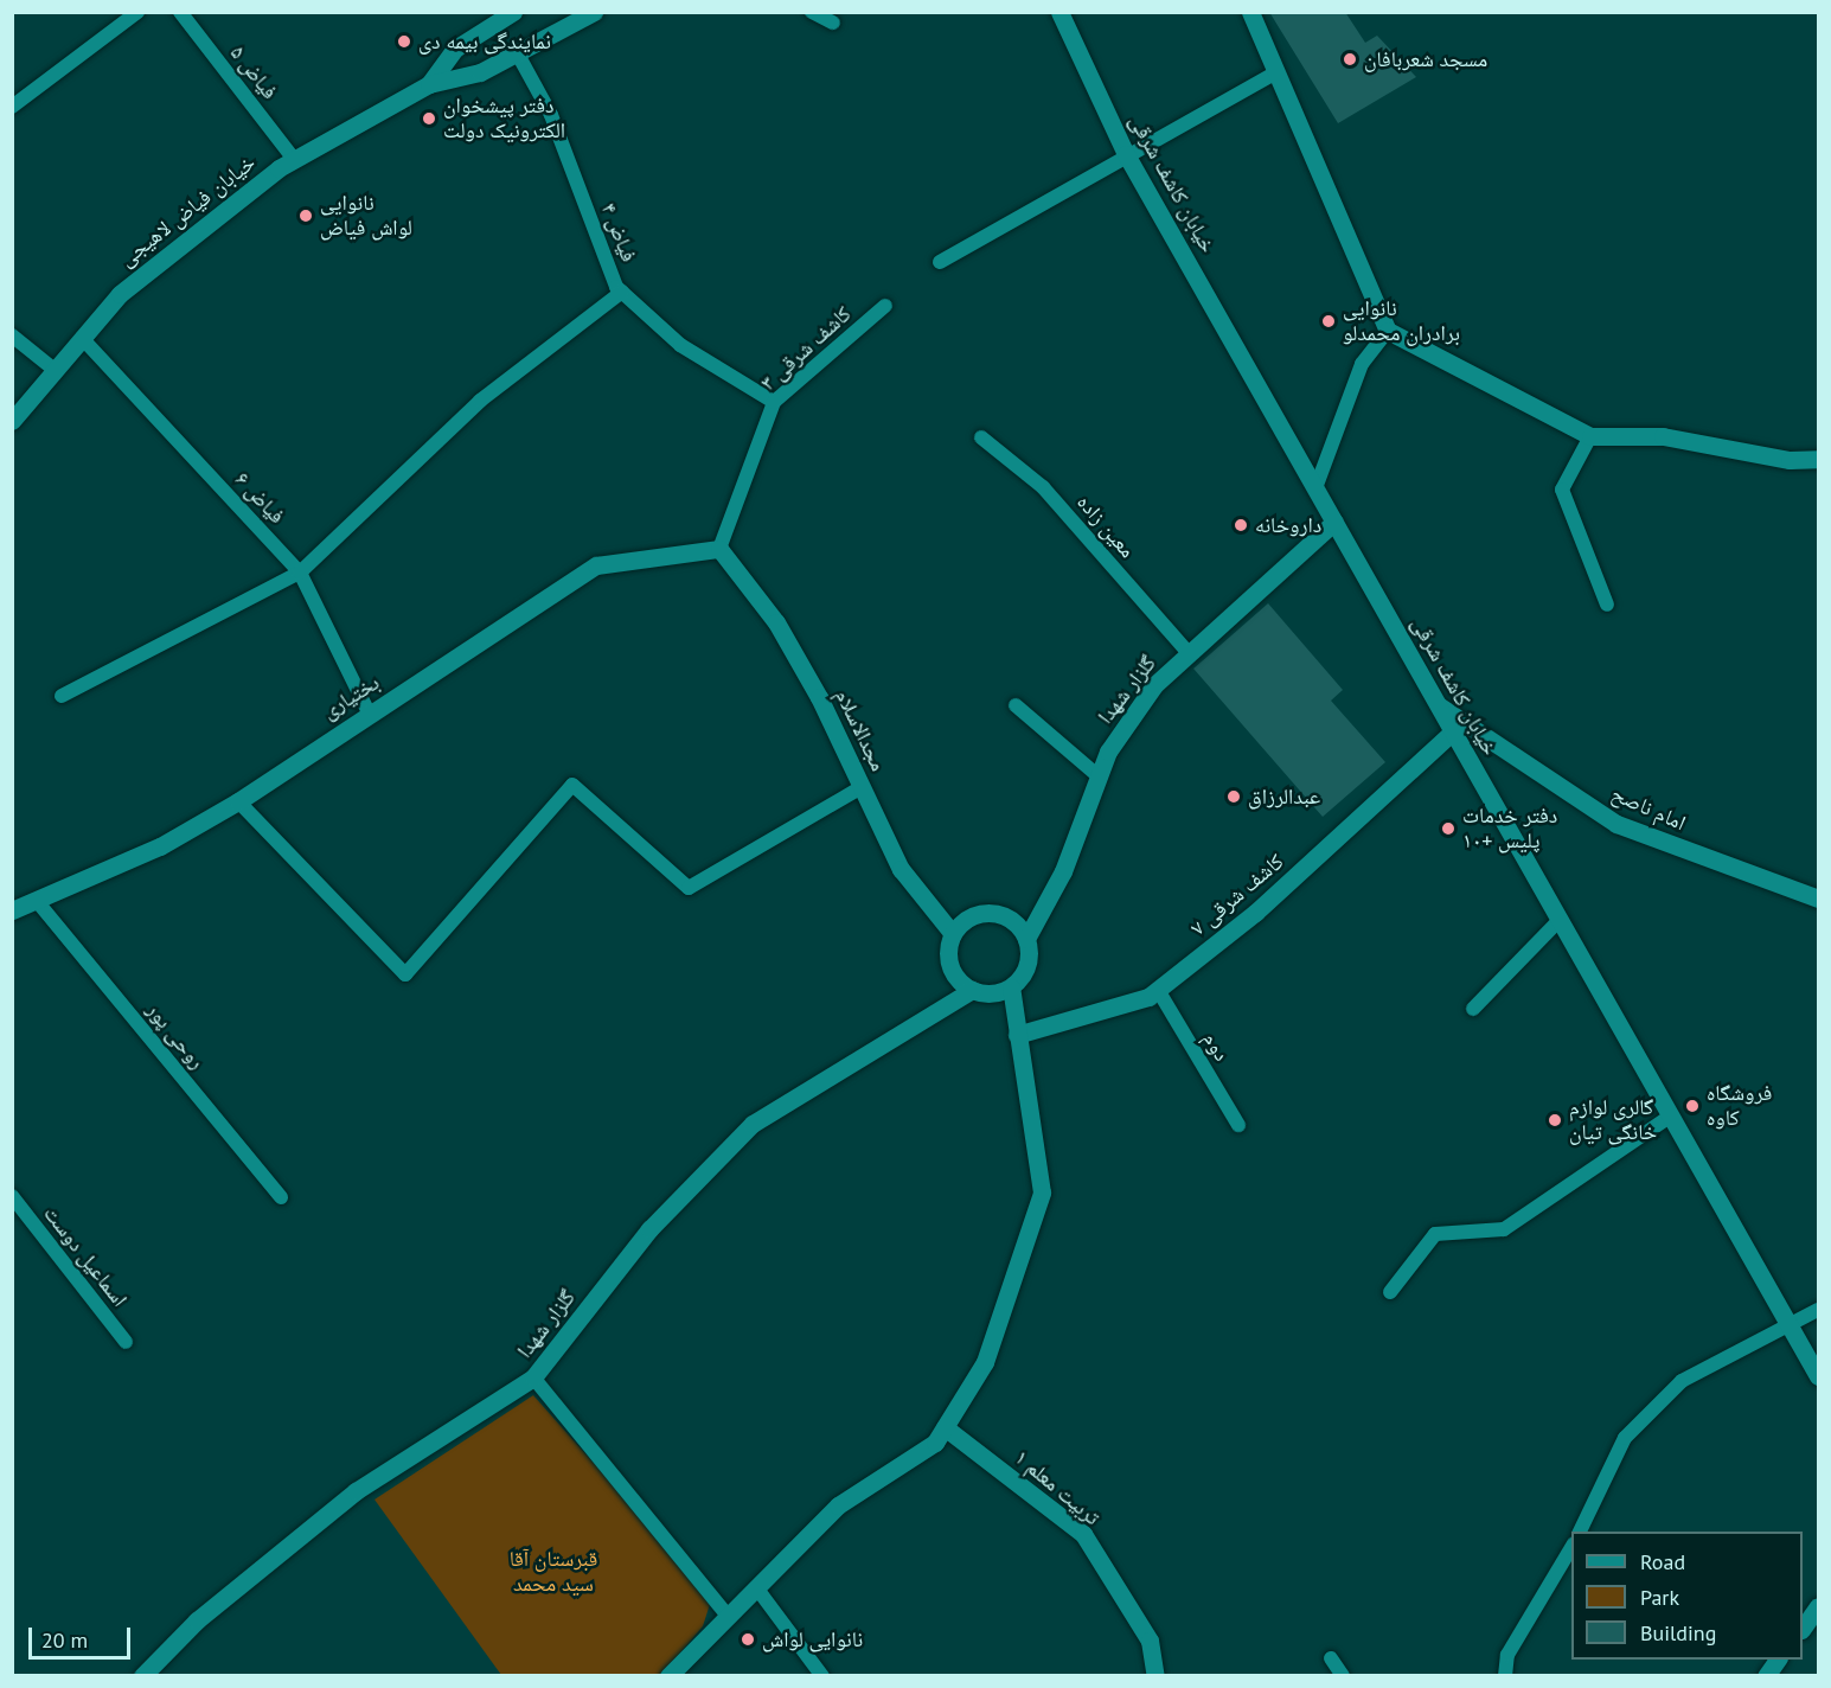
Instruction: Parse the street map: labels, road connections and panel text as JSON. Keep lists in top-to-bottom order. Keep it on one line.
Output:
{"streets":{"street":["خیابان کاشف شرقی","خیابان فیاض لاهیجی","گلزار شهدا","بختیاری","مجدالاسلام","امام ناصح","کاشف شرقی ۷","تربیت معلم ۱"],"lane":["فیاض ۵","فیاض ۴","کاشف شرقی ۳","فیاض ۶","معین زاده","روحی پور","دوم","اسماعیل دوست"]},"crossings":[["فیاض ۵","خیابان فیاض لاهیجی"],["خیابان کاشف شرقی","گلزار شهدا"],["خیابان کاشف شرقی","امام ناصح"],["خیابان کاشف شرقی","کاشف شرقی ۷"],["خیابان فیاض لاهیجی","فیاض ۴"],["خیابان فیاض لاهیجی","فیاض ۶"],["فیاض ۴","کاشف شرقی ۳"],["کاشف شرقی ۳","بختیاری"],["کاشف شرقی ۳","مجدالاسلام"],["فیاض ۶","بختیاری"],["معین زاده","گلزار شهدا"],["گلزار شهدا","مجدالاسلام"],["بختیاری","مجدالاسلام"],["بختیاری","روحی پور"],["کاشف شرقی ۷","دوم"]],"parks":["قبرستان آقا سید محمد"],"places":["نمایندگی بیمه دی","مسجد شعربافان","دفتر پیشخوان الکترونیک دولت","نانوایی لواش فیاض","نانوایی برادران محمدلو","داروخانه","عبدالرزاق","دفتر خدمات پلیس +۱۰","فروشگاه کاوه","گالری لوازم خانگی تیان","نانوایی لواش"],"legend":["Road","Park","Building"],"scale_bar":"20 m"}
